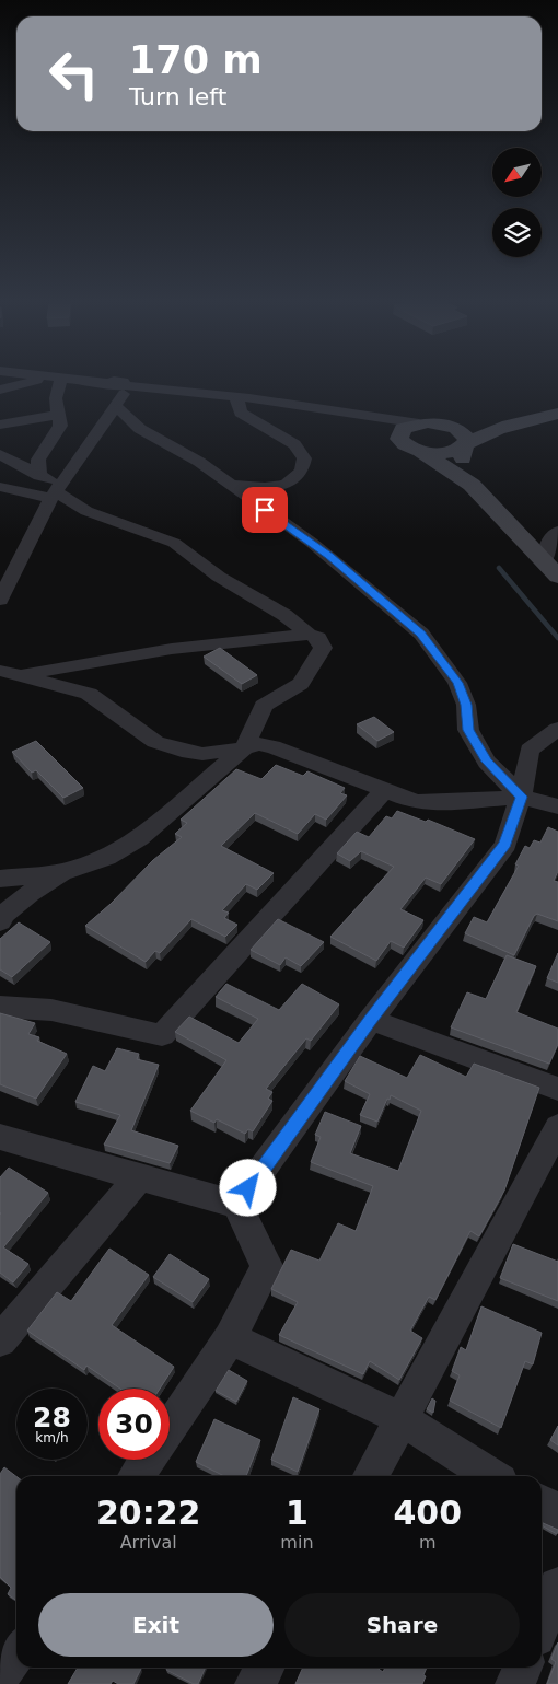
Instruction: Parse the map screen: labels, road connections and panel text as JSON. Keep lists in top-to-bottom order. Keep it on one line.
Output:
{"north":"bottom left","page":{"turn":["170 m","Turn left"],"speed":"28 km/h","limit":"30","eta":["20:22","Arrival","1","min","400","m"],"buttons":["Exit","Share"]}}
